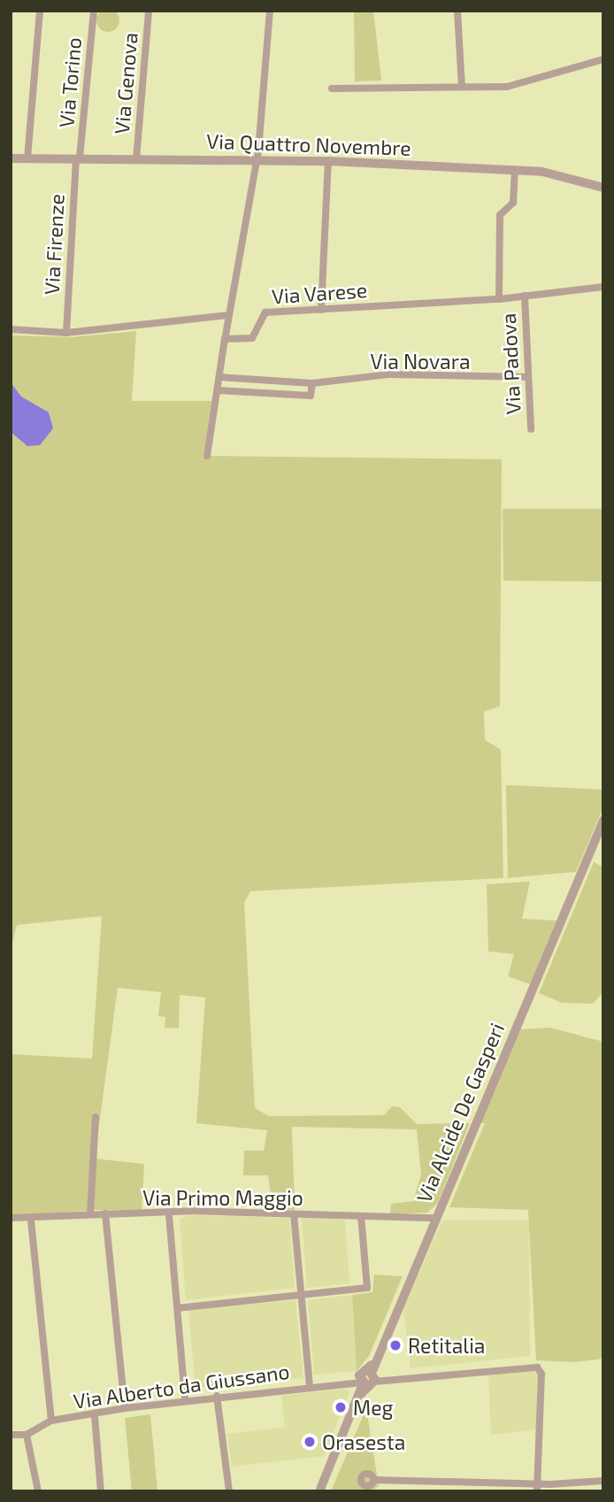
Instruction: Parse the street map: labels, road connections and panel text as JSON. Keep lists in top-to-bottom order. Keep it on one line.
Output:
{"streets":{"street":["Via Torino","Via Genova","Via Quattro Novembre","Via Firenze","Via Varese","Via Novara","Via Padova","Via Alcide De Gasperi","Via Primo Maggio","Via Alberto da Giussano"]},"crossings":[["Via Torino","Via Quattro Novembre"],["Via Torino","Via Firenze"],["Via Genova","Via Quattro Novembre"],["Via Quattro Novembre","Via Firenze"],["Via Varese","Via Padova"],["Via Novara","Via Padova"],["Via Alcide De Gasperi","Via Primo Maggio"],["Via Alcide De Gasperi","Via Alberto da Giussano"]],"places":["Retitalia","Meg","Orasesta"]}
